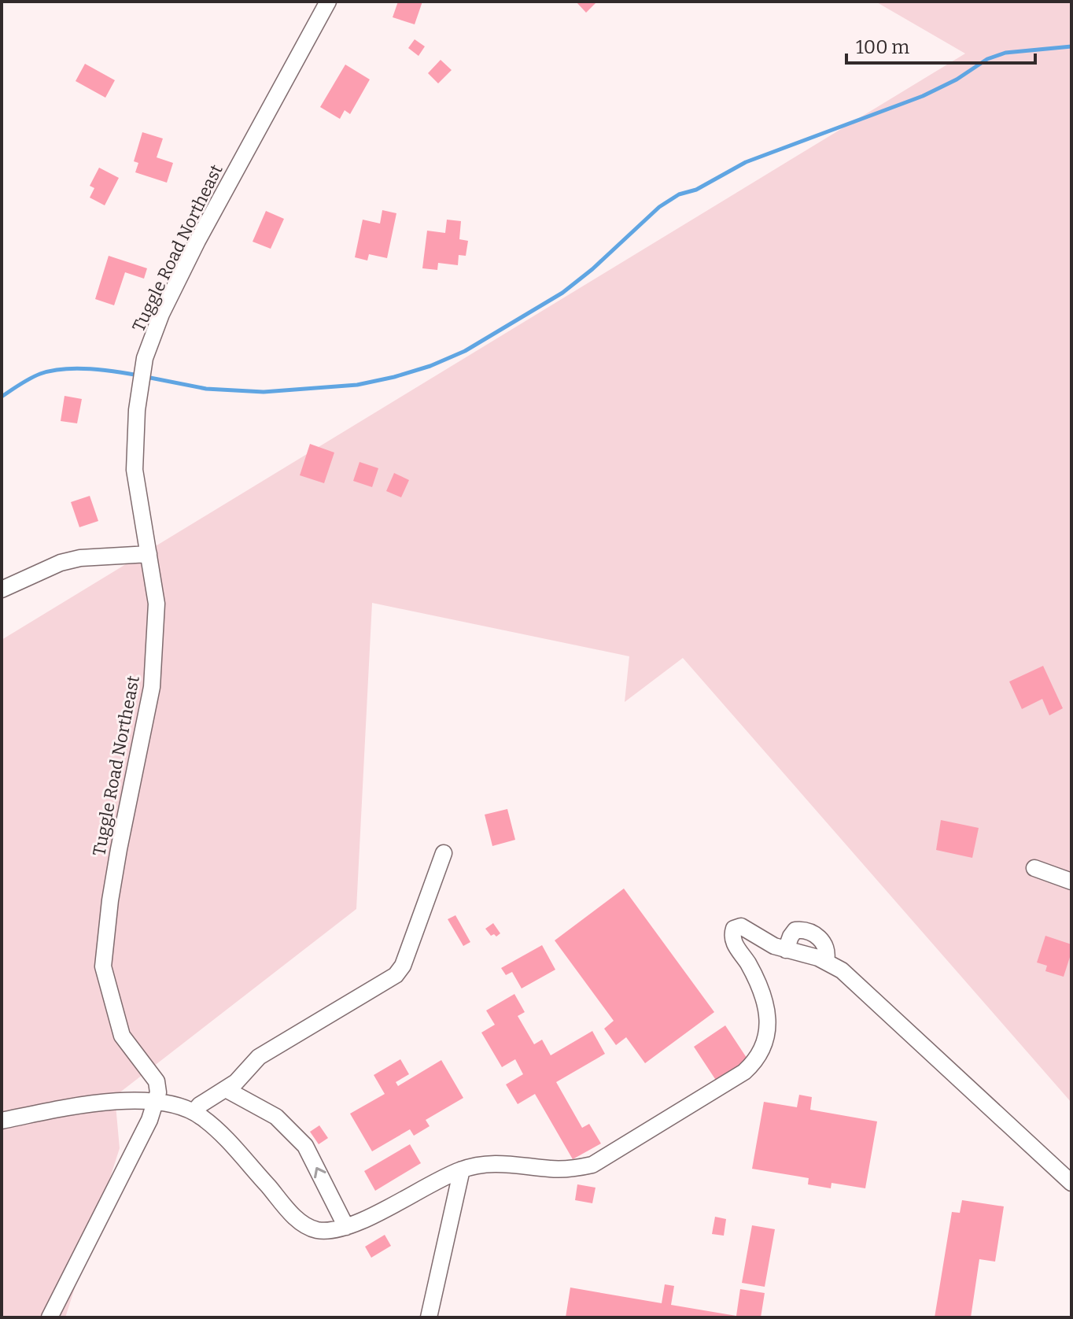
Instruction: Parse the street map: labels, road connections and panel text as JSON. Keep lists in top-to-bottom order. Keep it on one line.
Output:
{"streets":{"street":["Tuggle Road Northeast"]},"scale_bar":"100 m"}
